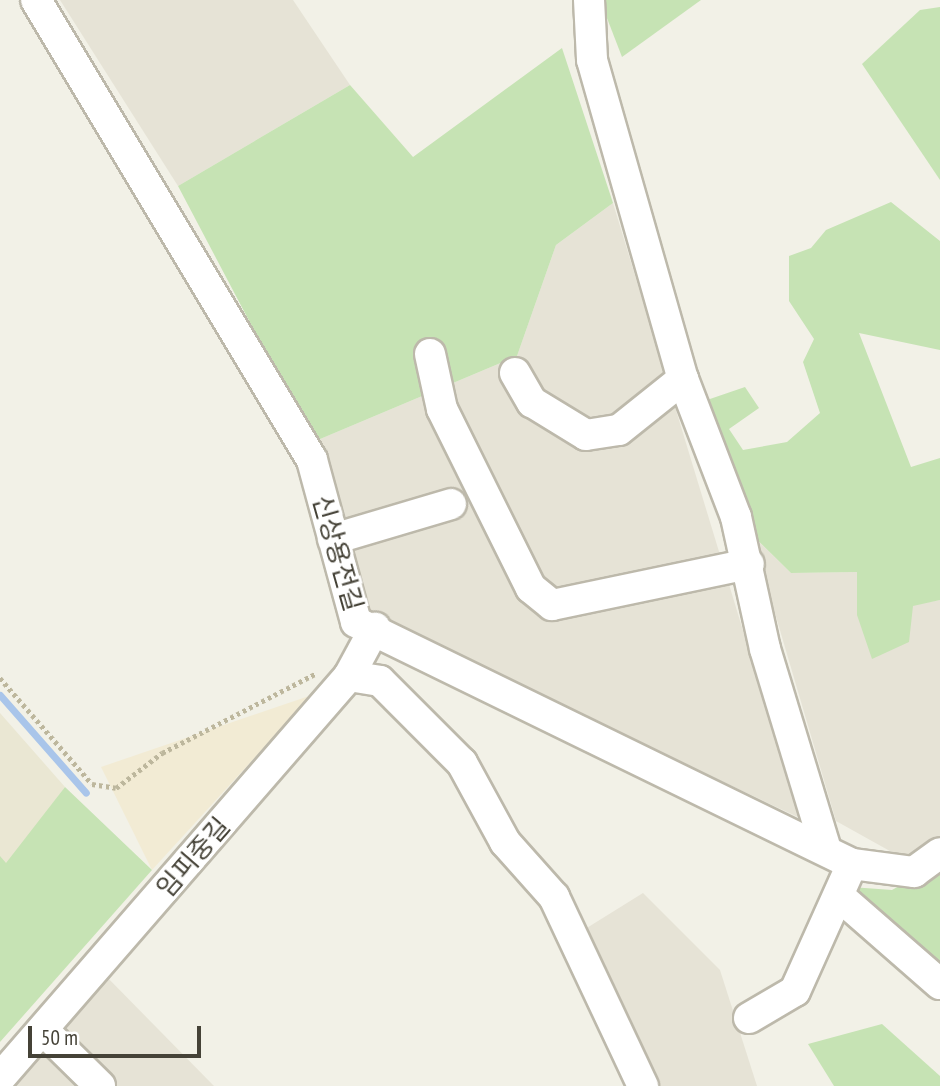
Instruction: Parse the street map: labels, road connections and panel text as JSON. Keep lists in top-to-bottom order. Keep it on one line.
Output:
{"streets":{"street":["신상용전길","임피중길"]},"crossings":[["신상용전길","임피중길"]],"scale_bar":"50 m"}
